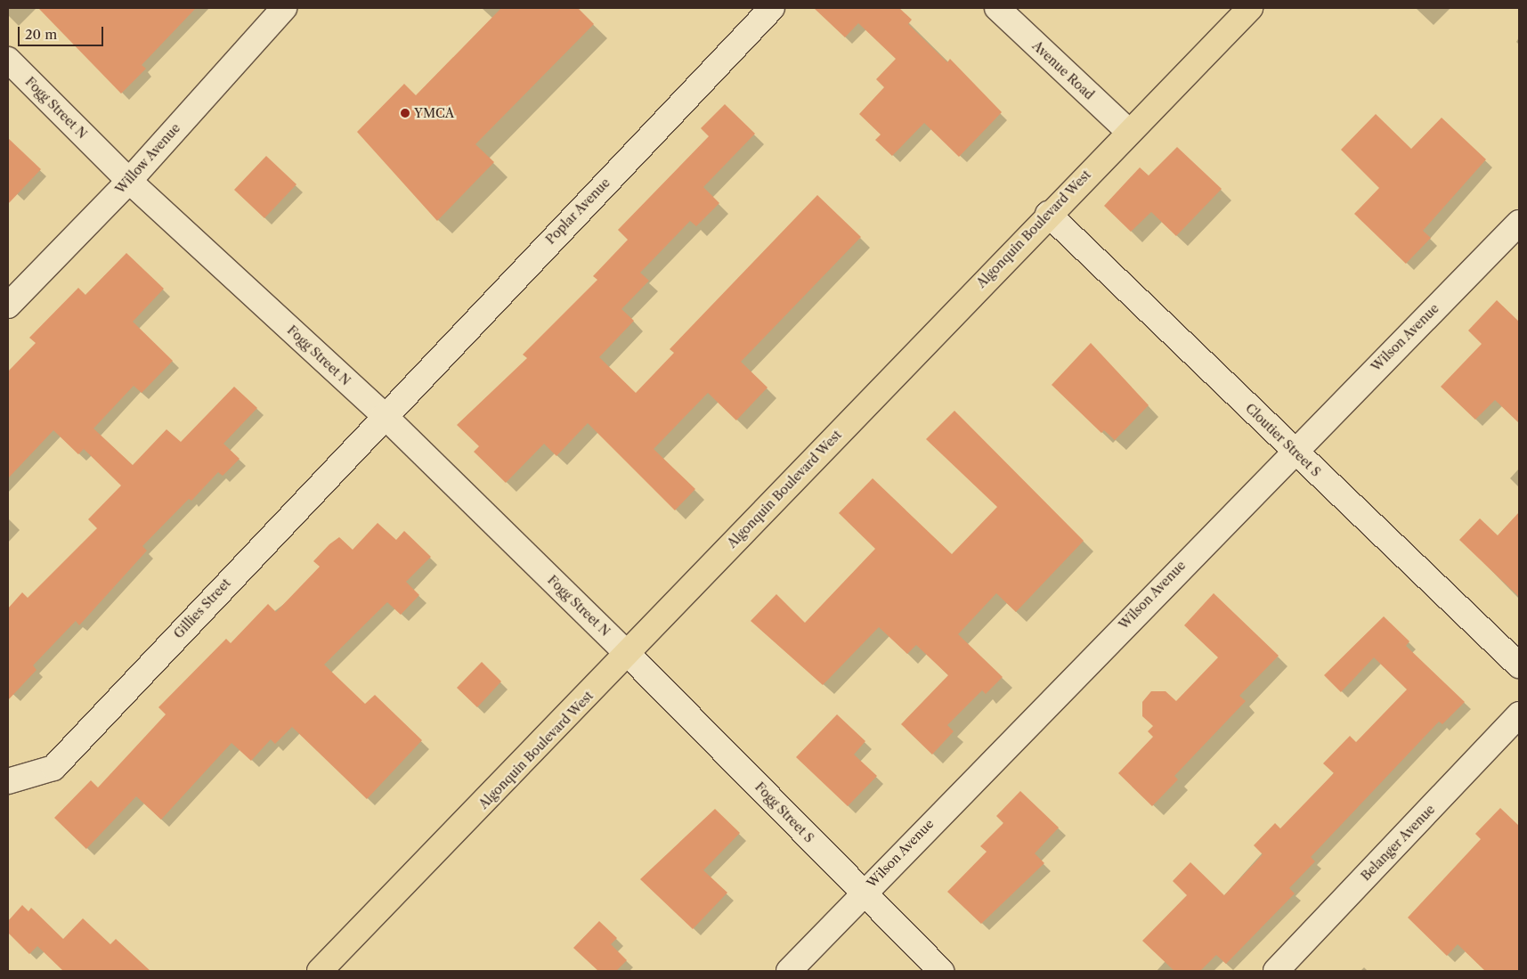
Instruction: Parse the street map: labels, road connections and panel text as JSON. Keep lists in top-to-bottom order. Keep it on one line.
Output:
{"streets":{"main road":["Algonquin Boulevard West"],"street":["Avenue Road","Fogg Street N","Willow Avenue","Poplar Avenue","Wilson Avenue","Cloutier Street S","Gillies Street","Fogg Street S","Belanger Avenue"]},"crossings":[["Avenue Road","Algonquin Boulevard West"],["Fogg Street N","Willow Avenue"],["Fogg Street N","Poplar Avenue"],["Fogg Street N","Algonquin Boulevard West"],["Fogg Street N","Gillies Street"],["Fogg Street N","Fogg Street S"],["Poplar Avenue","Gillies Street"],["Algonquin Boulevard West","Cloutier Street S"],["Algonquin Boulevard West","Fogg Street S"],["Wilson Avenue","Cloutier Street S"],["Wilson Avenue","Fogg Street S"]],"places":["YMCA"],"scale_bar":"20 m"}
